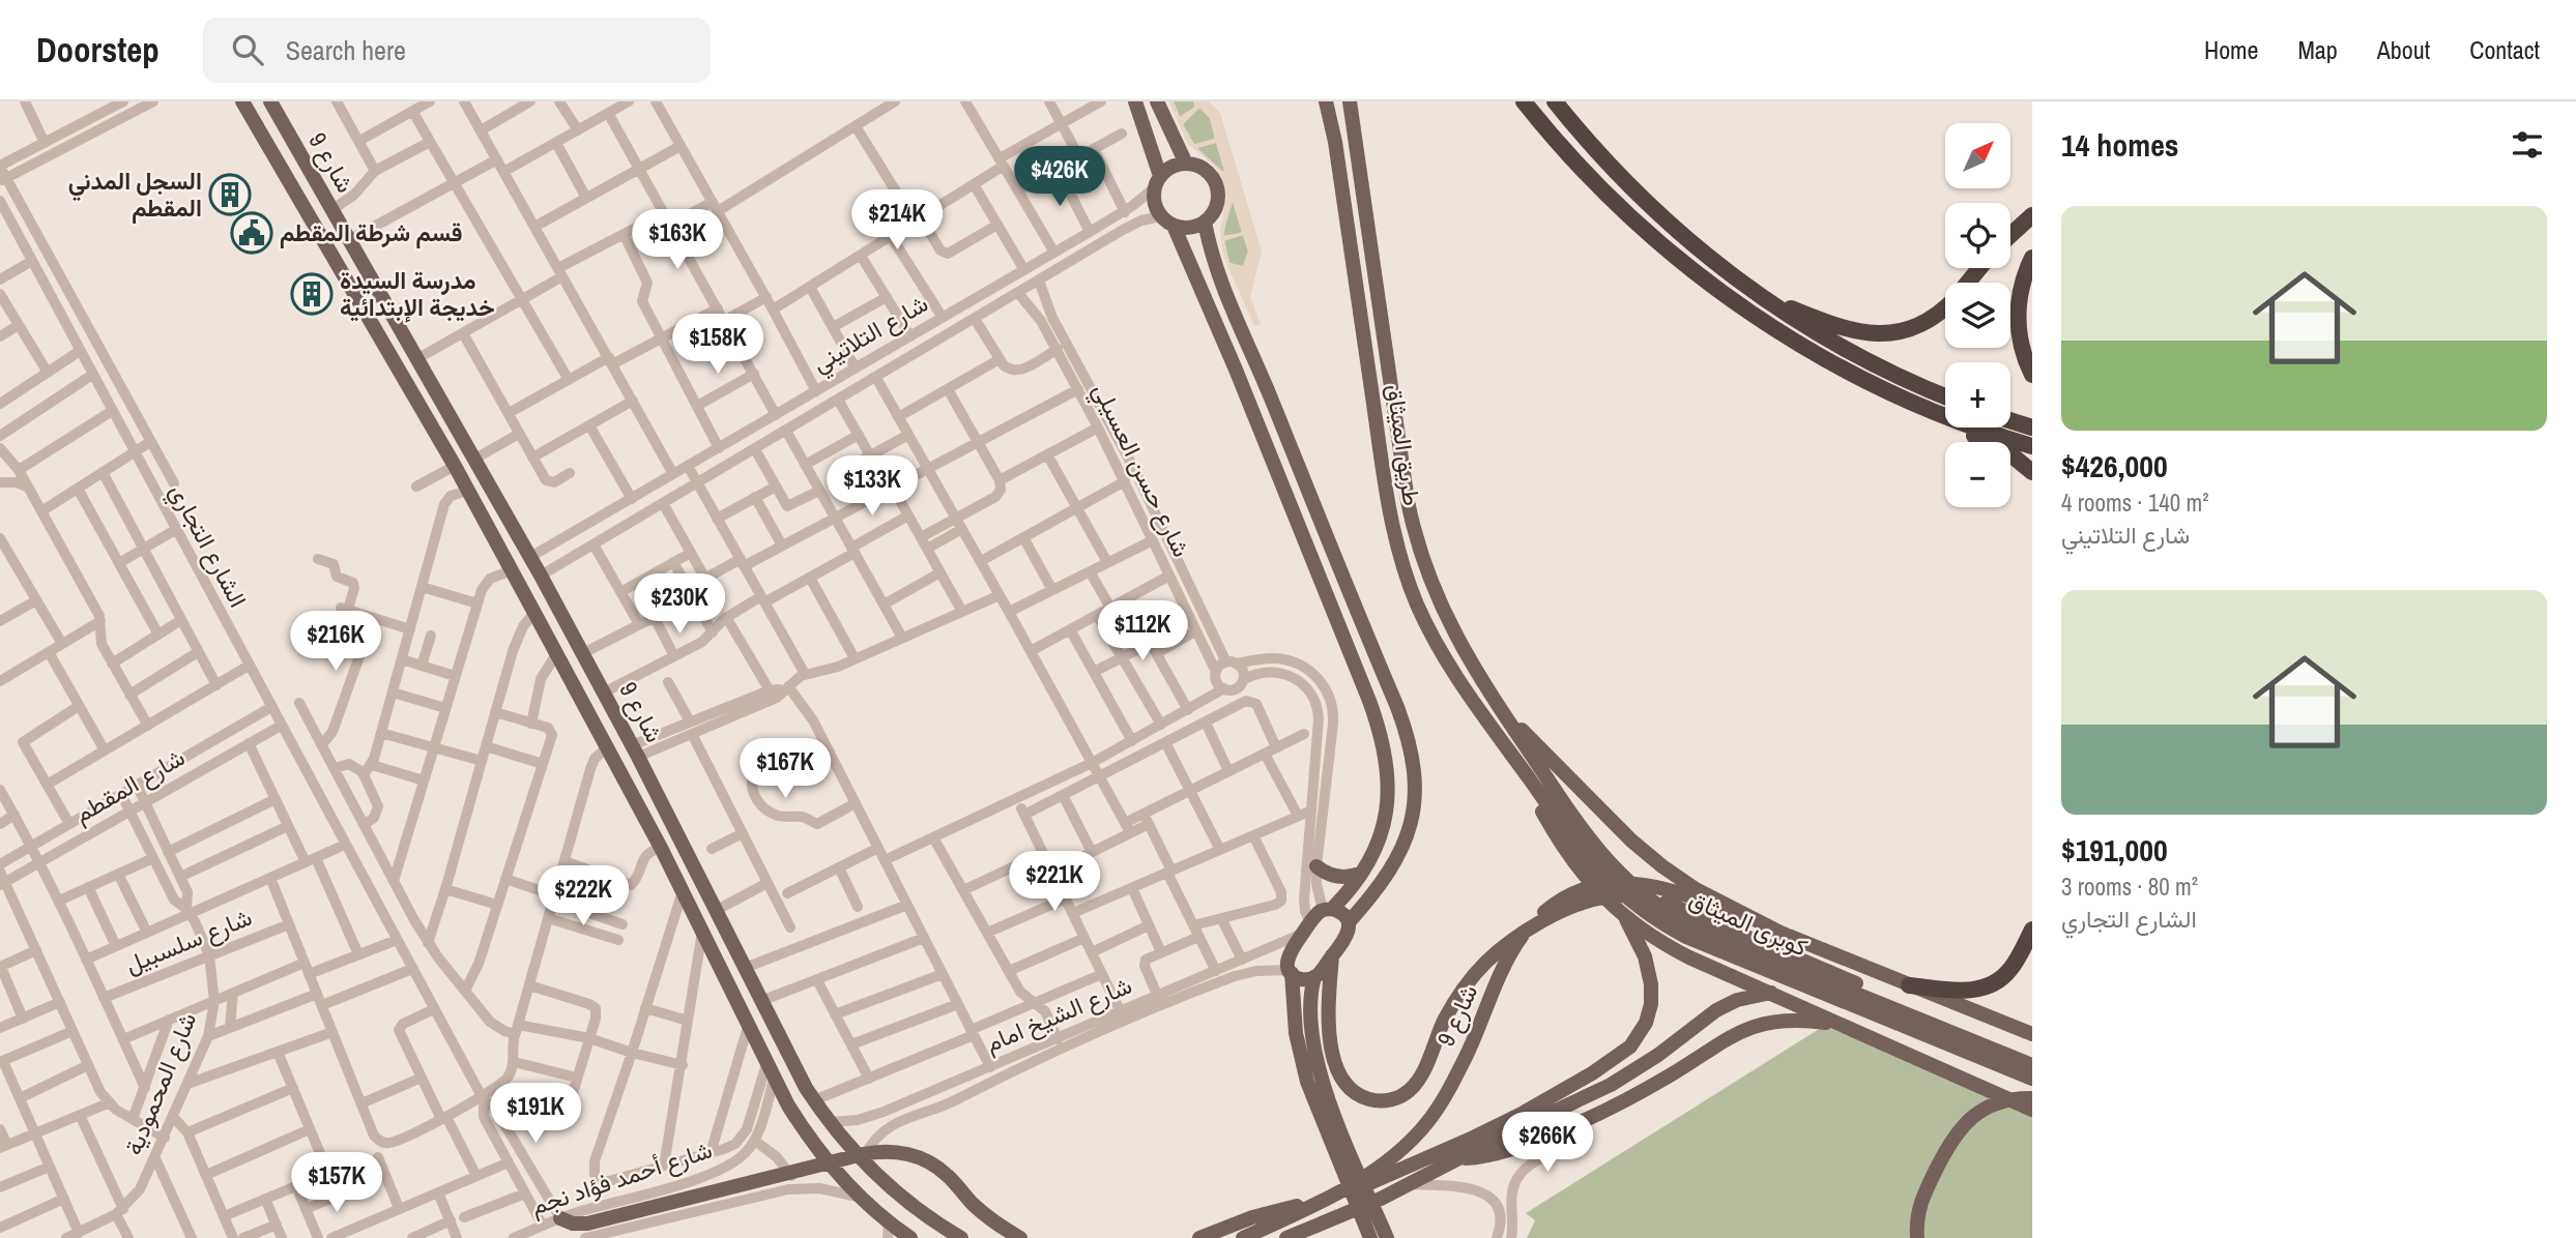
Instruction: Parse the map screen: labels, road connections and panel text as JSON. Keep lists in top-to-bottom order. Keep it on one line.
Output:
{"streets":{"main road":["شارع 9","طريق الميثاق","كوبرى الميثاق"],"street":["شارع التلاتيني","شارع حسن العسيلي","الشارع التجاري","شارع المقطم","شارع سلسبيل","شارع الشيخ امام","شارع المحمودية","شارع أحمد فؤاد نجم"]},"crossings":[["شارع 9","شارع التلاتيني"],["شارع 9","شارع الشيخ امام"],["شارع 9","شارع أحمد فؤاد نجم"],["شارع التلاتيني","شارع حسن العسيلي"],["طريق الميثاق","كوبرى الميثاق"],["الشارع التجاري","شارع المقطم"],["الشارع التجاري","شارع أحمد فؤاد نجم"],["شارع سلسبيل","شارع المحمودية"]],"places":{"building":["السجل المدني المقطم","مدرسة السيدة خديجة الإبتدائية"],"public building":["قسم شرطة المقطم"]},"north":"top right","page":{"header":"Doorstep","search":"Search here","nav":["Home","Map","About","Contact"],"heading":"14 homes","map_buttons":["+","−"],"price":["$426K","$214K","$163K","$158K","$133K","$230K","$112K","$216K","$167K","$221K","$222K","$191K","$266K","$157K"],"list":[{"name":"$426,000","note":"4 rooms · 140 m² · شارع التلاتيني"},{"name":"$191,000","note":"3 rooms · 80 m² · الشارع التجاري"}]}}
